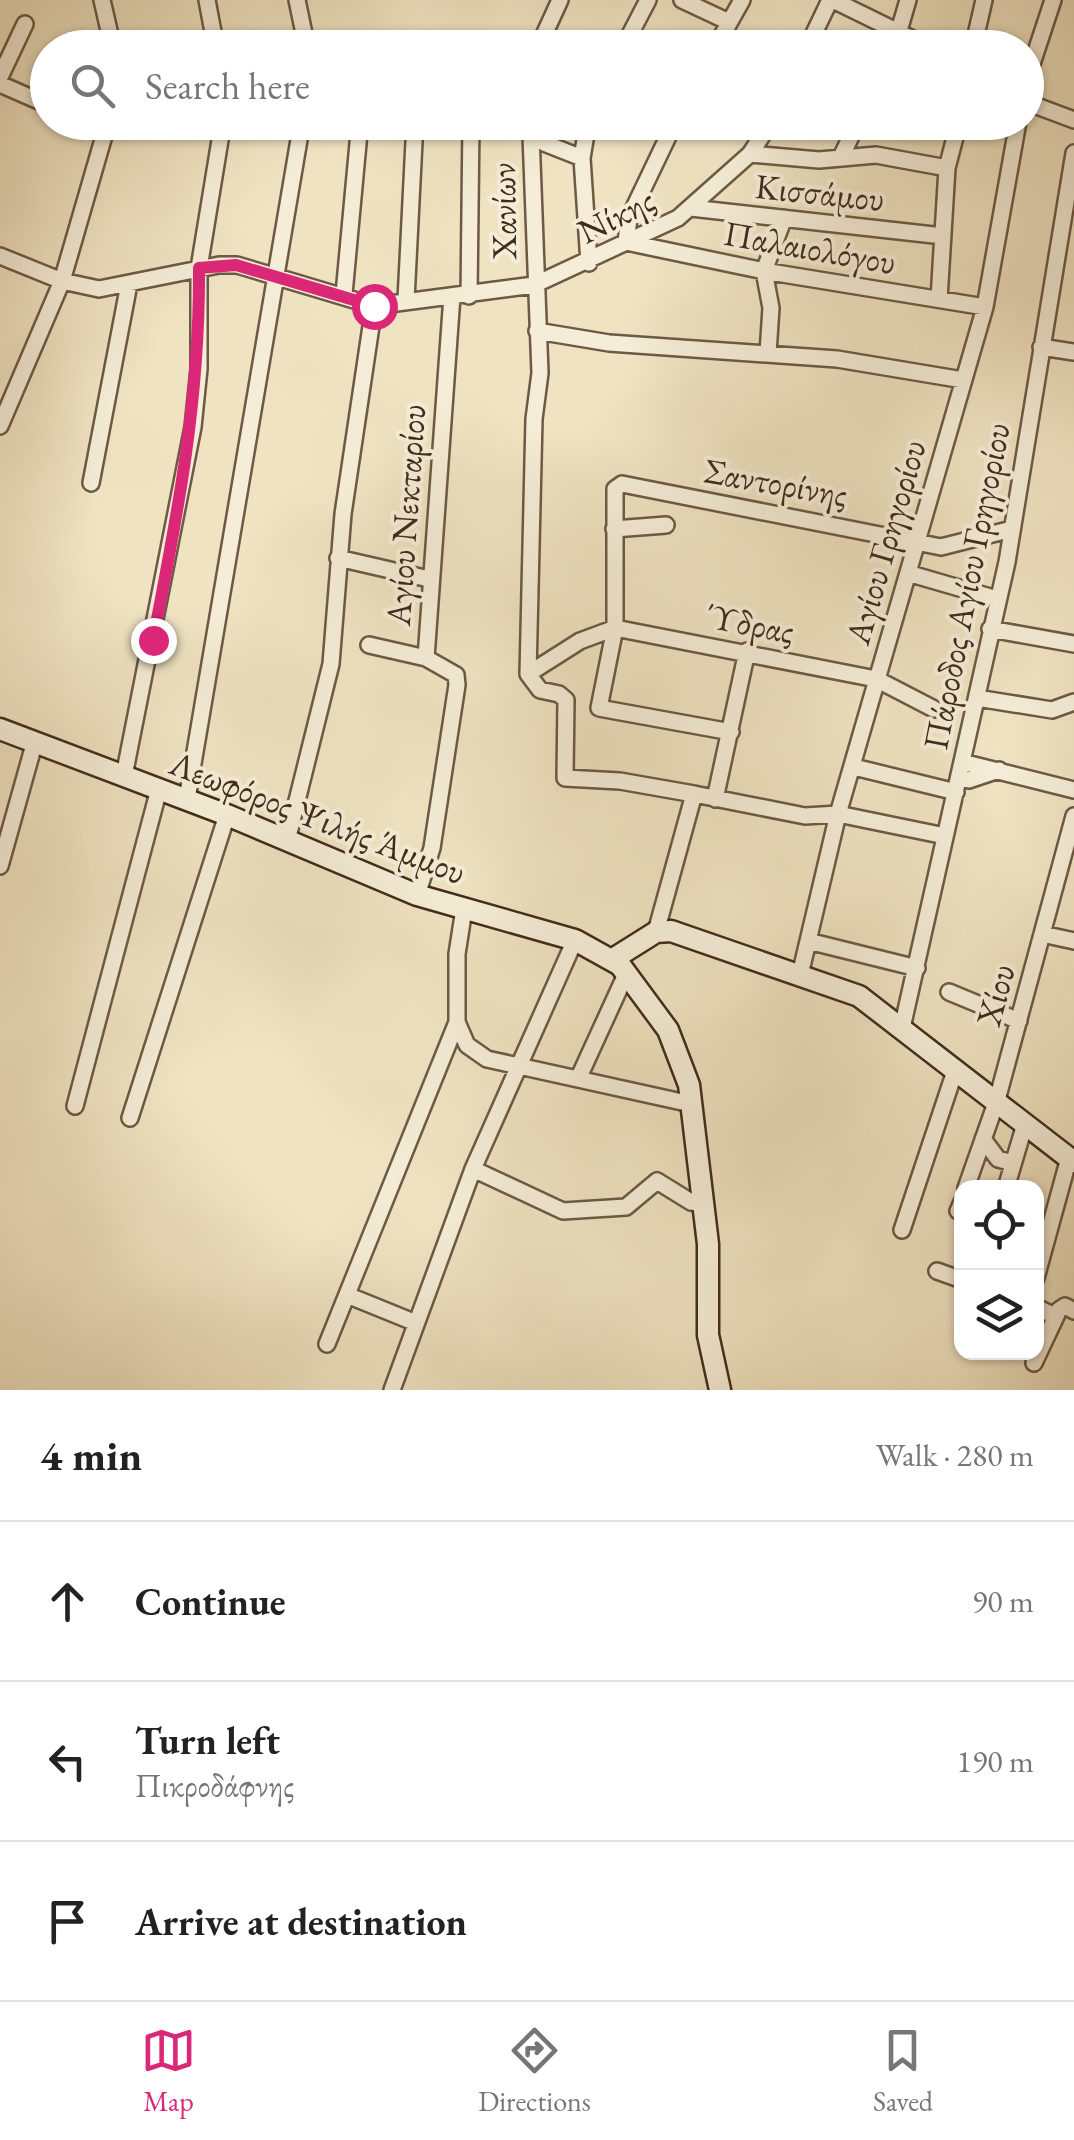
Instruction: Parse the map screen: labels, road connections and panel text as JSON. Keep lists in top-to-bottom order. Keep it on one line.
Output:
{"streets":{"street":["Κισσάμου","Χανίων","Νίκης","Παλαιολόγου","Σαντορίνης","Αγίου Νεκταρίου","Αγίου Γρηγορίου","Πάροδος Αγίου Γρηγορίου","Ύδρας","Λεωφόρος Ψιλής Άμμου","Χίου"]},"crossings":[["Κισσάμου","Νίκης"],["Χανίων","Νίκης"],["Νίκης","Παλαιολόγου"],["Νίκης","Αγίου Νεκταρίου"],["Παλαιολόγου","Αγίου Γρηγορίου"],["Σαντορίνης","Αγίου Γρηγορίου"],["Σαντορίνης","Πάροδος Αγίου Γρηγορίου"],["Αγίου Νεκταρίου","Λεωφόρος Ψιλής Άμμου"],["Αγίου Γρηγορίου","Ύδρας"]],"page":{"search":"Search here","heading":["4 min","Walk · 280 m"],"list":[["Continue","90 m"],["Turn left","Πικροδάφνης","190 m"],"Arrive at destination"],"nav":["Map","Directions","Saved"]}}
